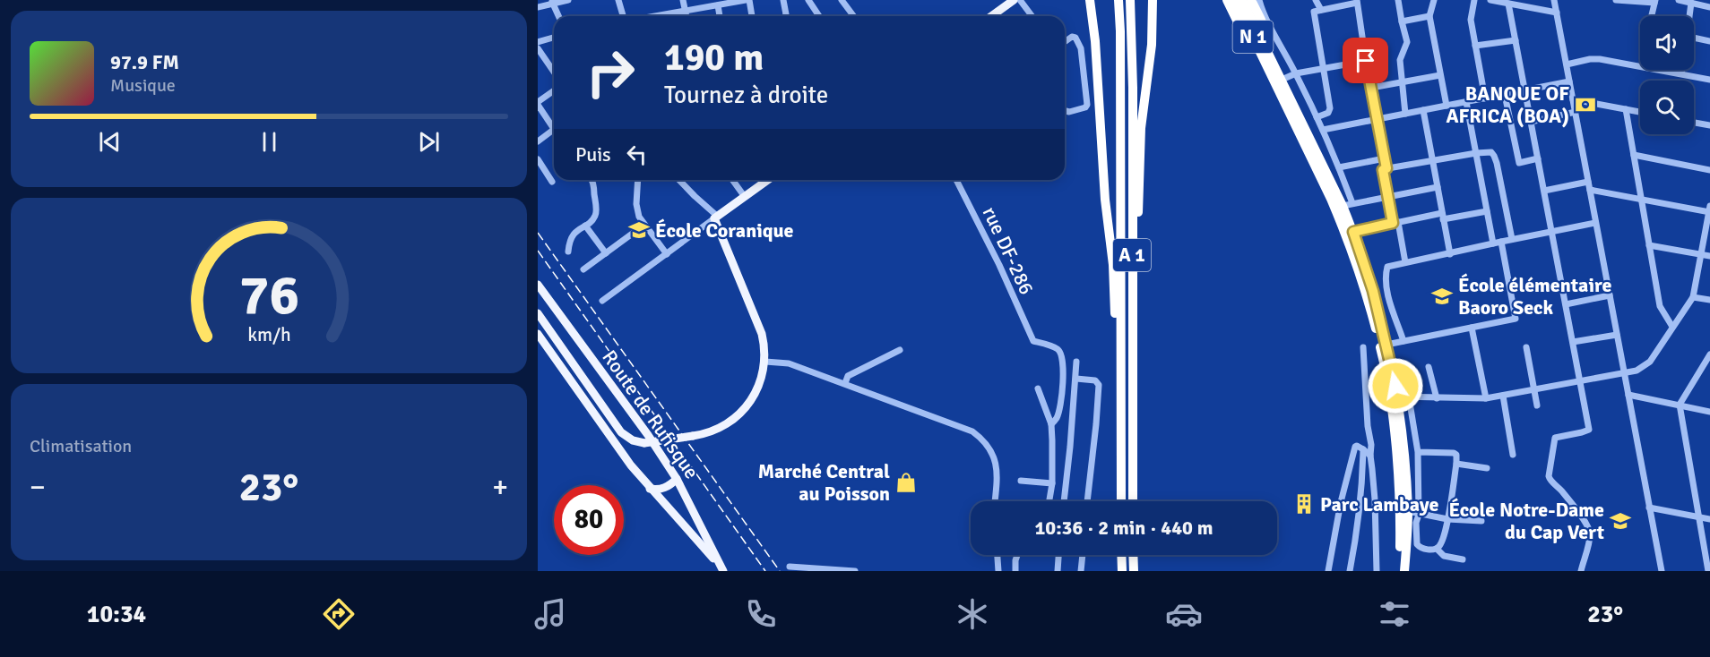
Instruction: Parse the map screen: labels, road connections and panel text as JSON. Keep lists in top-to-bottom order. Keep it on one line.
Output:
{"streets":{"highway":["N 1","A 1"],"main road":["Route de Rufisque"],"street":["rue DF-286"]},"places":{"bank":["BANQUE OF AFRICA (BOA)"],"school or university":["École Coranique","École élémentaire Baoro Seck","École Notre-Dame du Cap Vert"],"shop":["Marché Central au Poisson"],"building":["Parc Lambaye"]},"page":{"turn":["190 m","Tournez à droite"],"song":["97.9 FM","Musique"],"then":"Puis","tile":"Climatisation","heat":["−","23°","+"],"limit":"80","trip":"10:36 · 2 min · 440 m","tabs":["10:34","23°"],"gauge":["76","km/h"]}}
